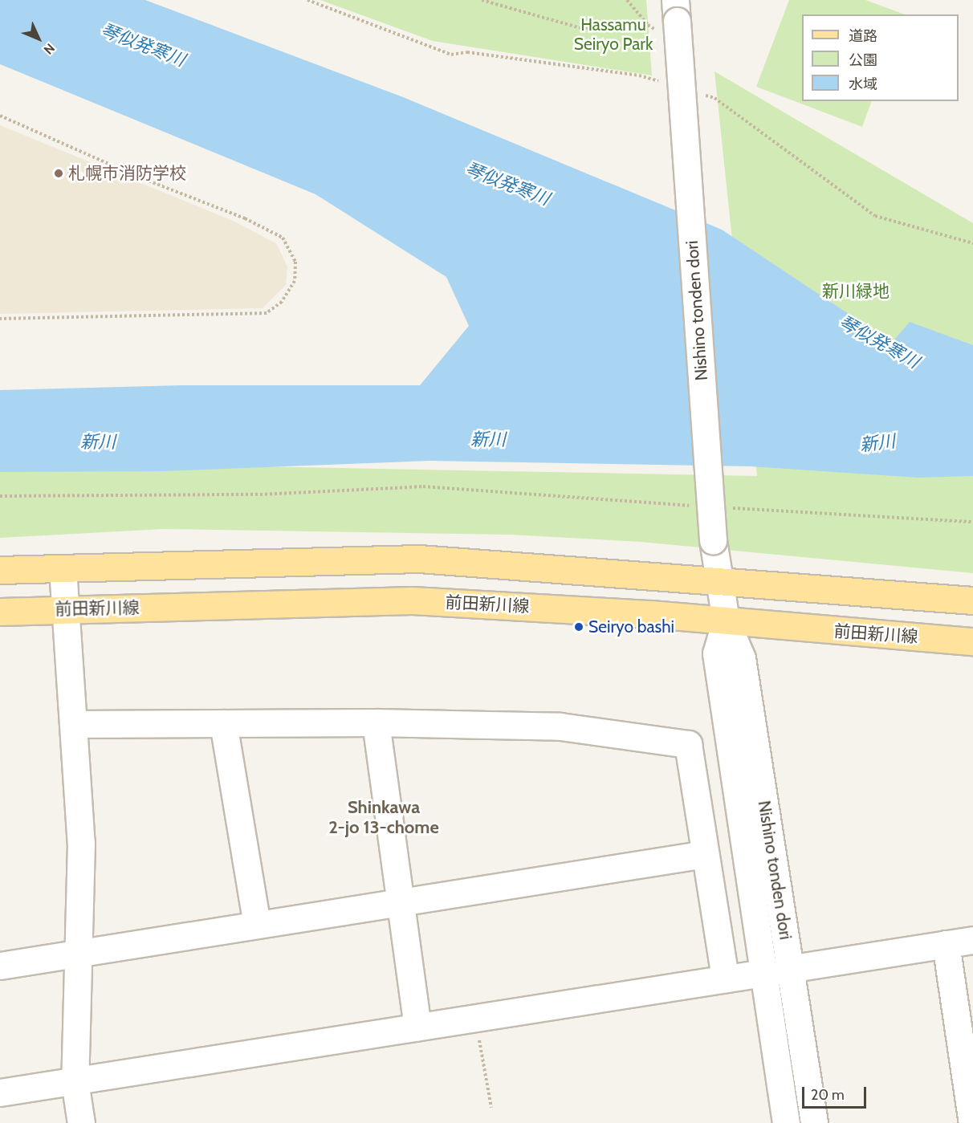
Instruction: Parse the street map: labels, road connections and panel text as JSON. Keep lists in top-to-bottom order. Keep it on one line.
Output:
{"streets":{"main road":["前田新川線"],"street":["Nishino tonden dori"]},"crossings":[["Nishino tonden dori","前田新川線"]],"districts":["Shinkawa 2-jo 13-chome"],"water":["琴似発寒川","新川"],"parks":["Hassamu Seiryo Park","新川緑地"],"places":["札幌市消防学校","Seiryo bashi"],"legend":["道路","公園","水域"],"scale_bar":"20 m","north":"bottom right"}
